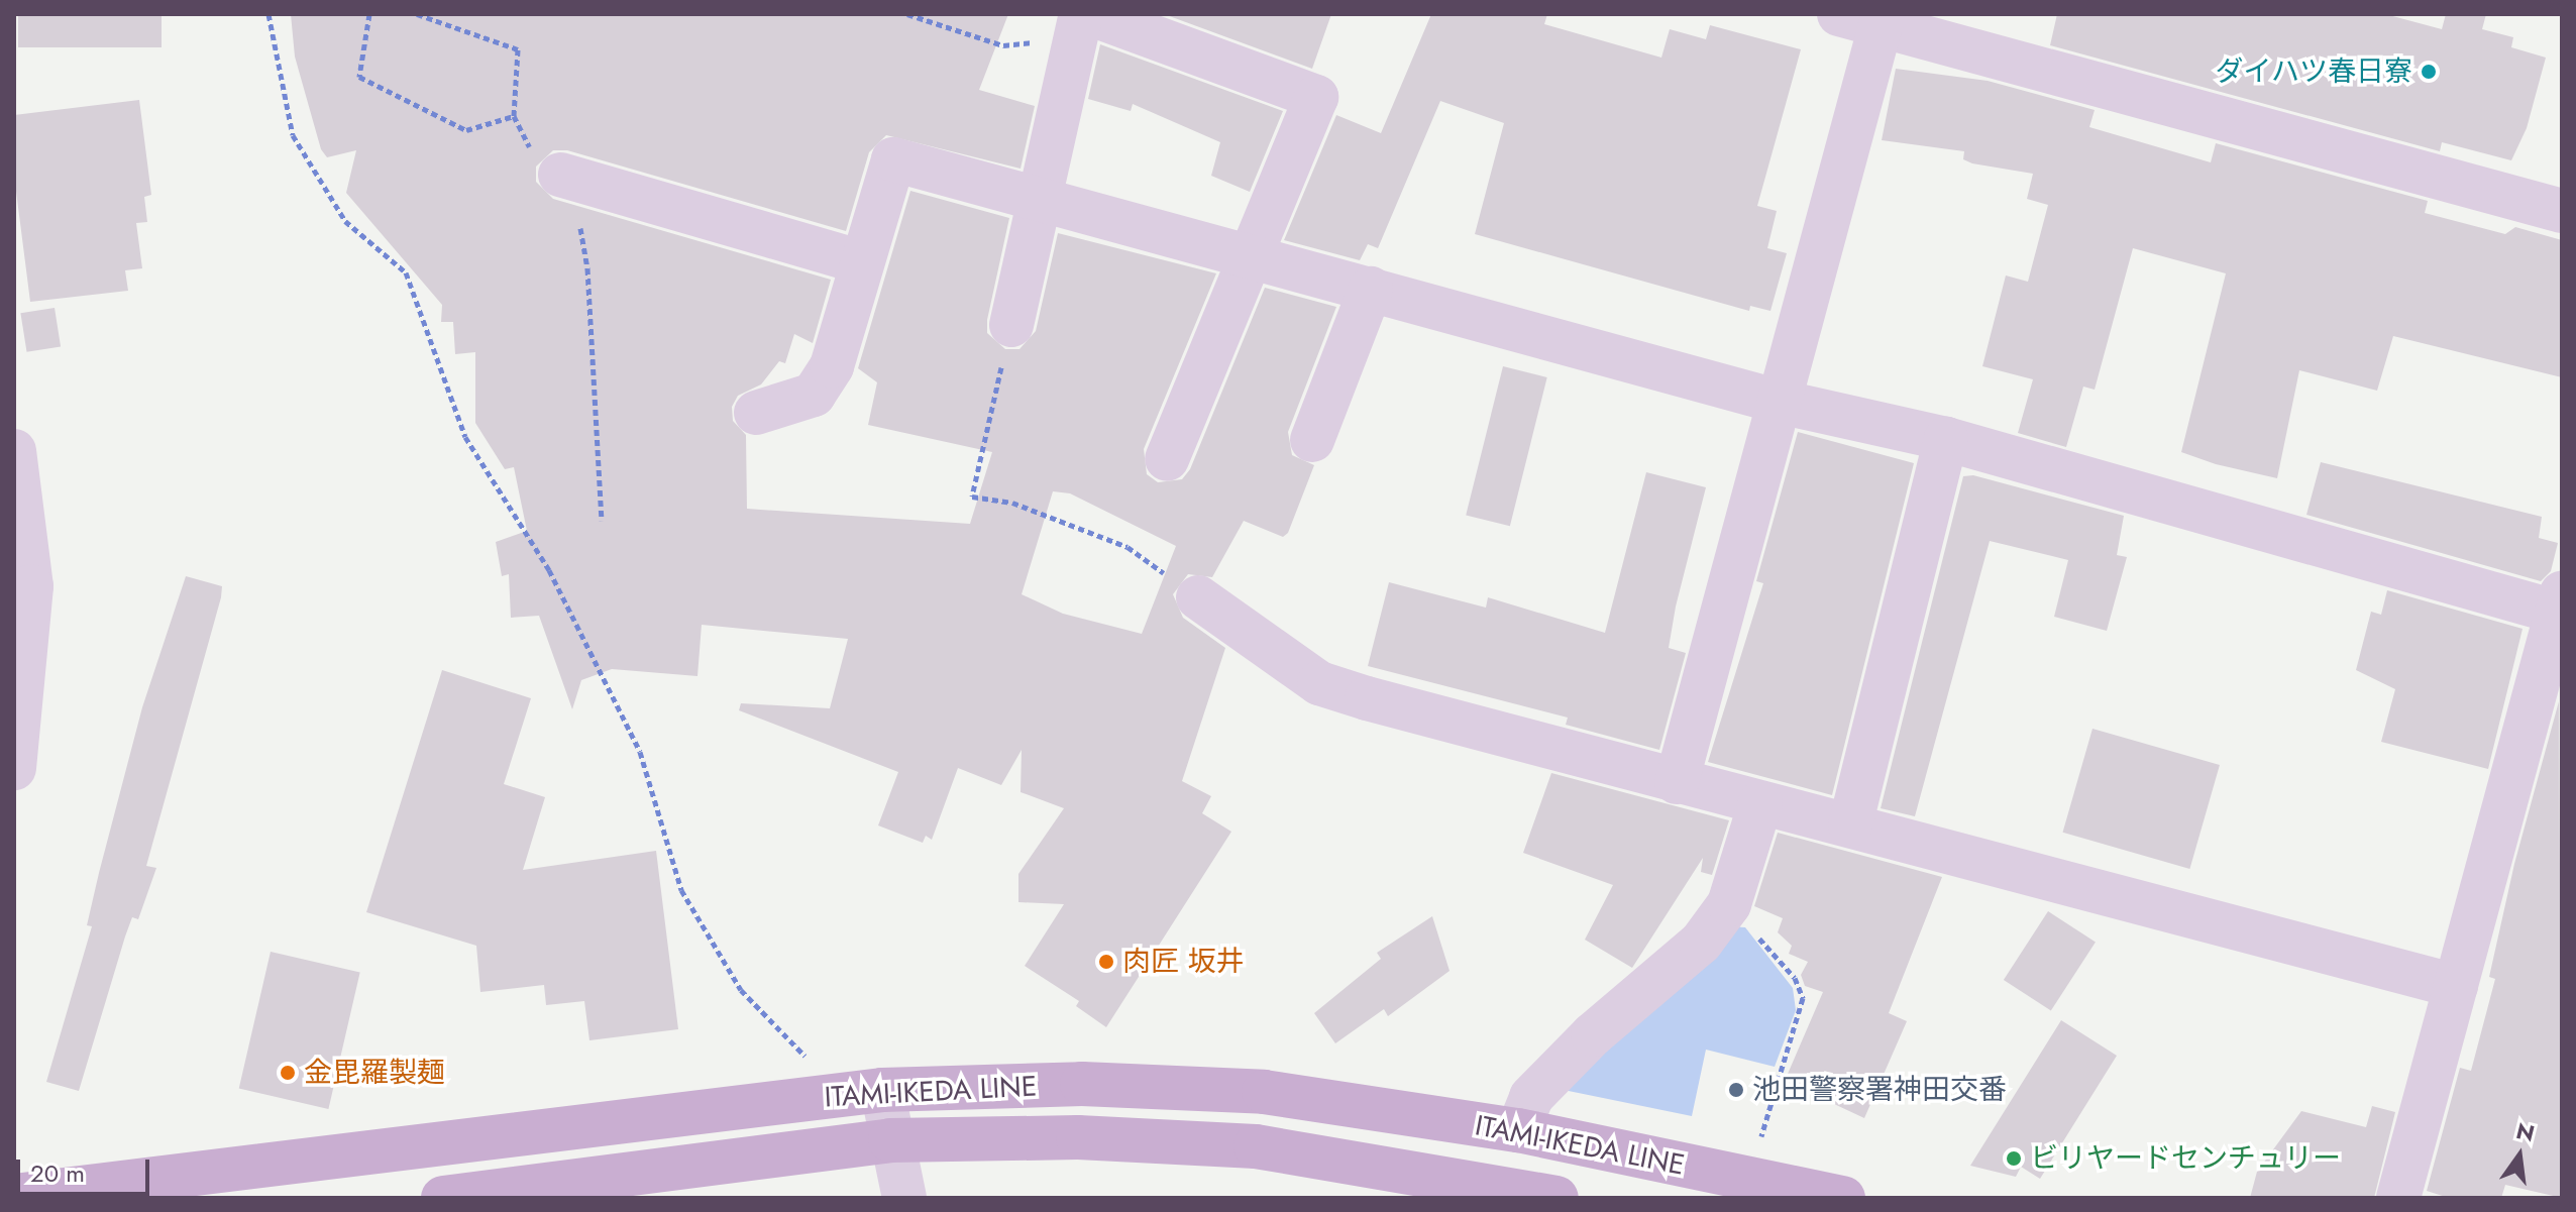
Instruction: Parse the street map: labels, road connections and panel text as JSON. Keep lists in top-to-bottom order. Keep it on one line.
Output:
{"streets":{"main road":["ITAMI-IKEDA LINE"]},"places":["ダイハツ春日寮","肉匠 坂井","金毘羅製麺","池田警察署神田交番","ビリヤードセンチュリー"],"scale_bar":"20 m","north":"top"}
